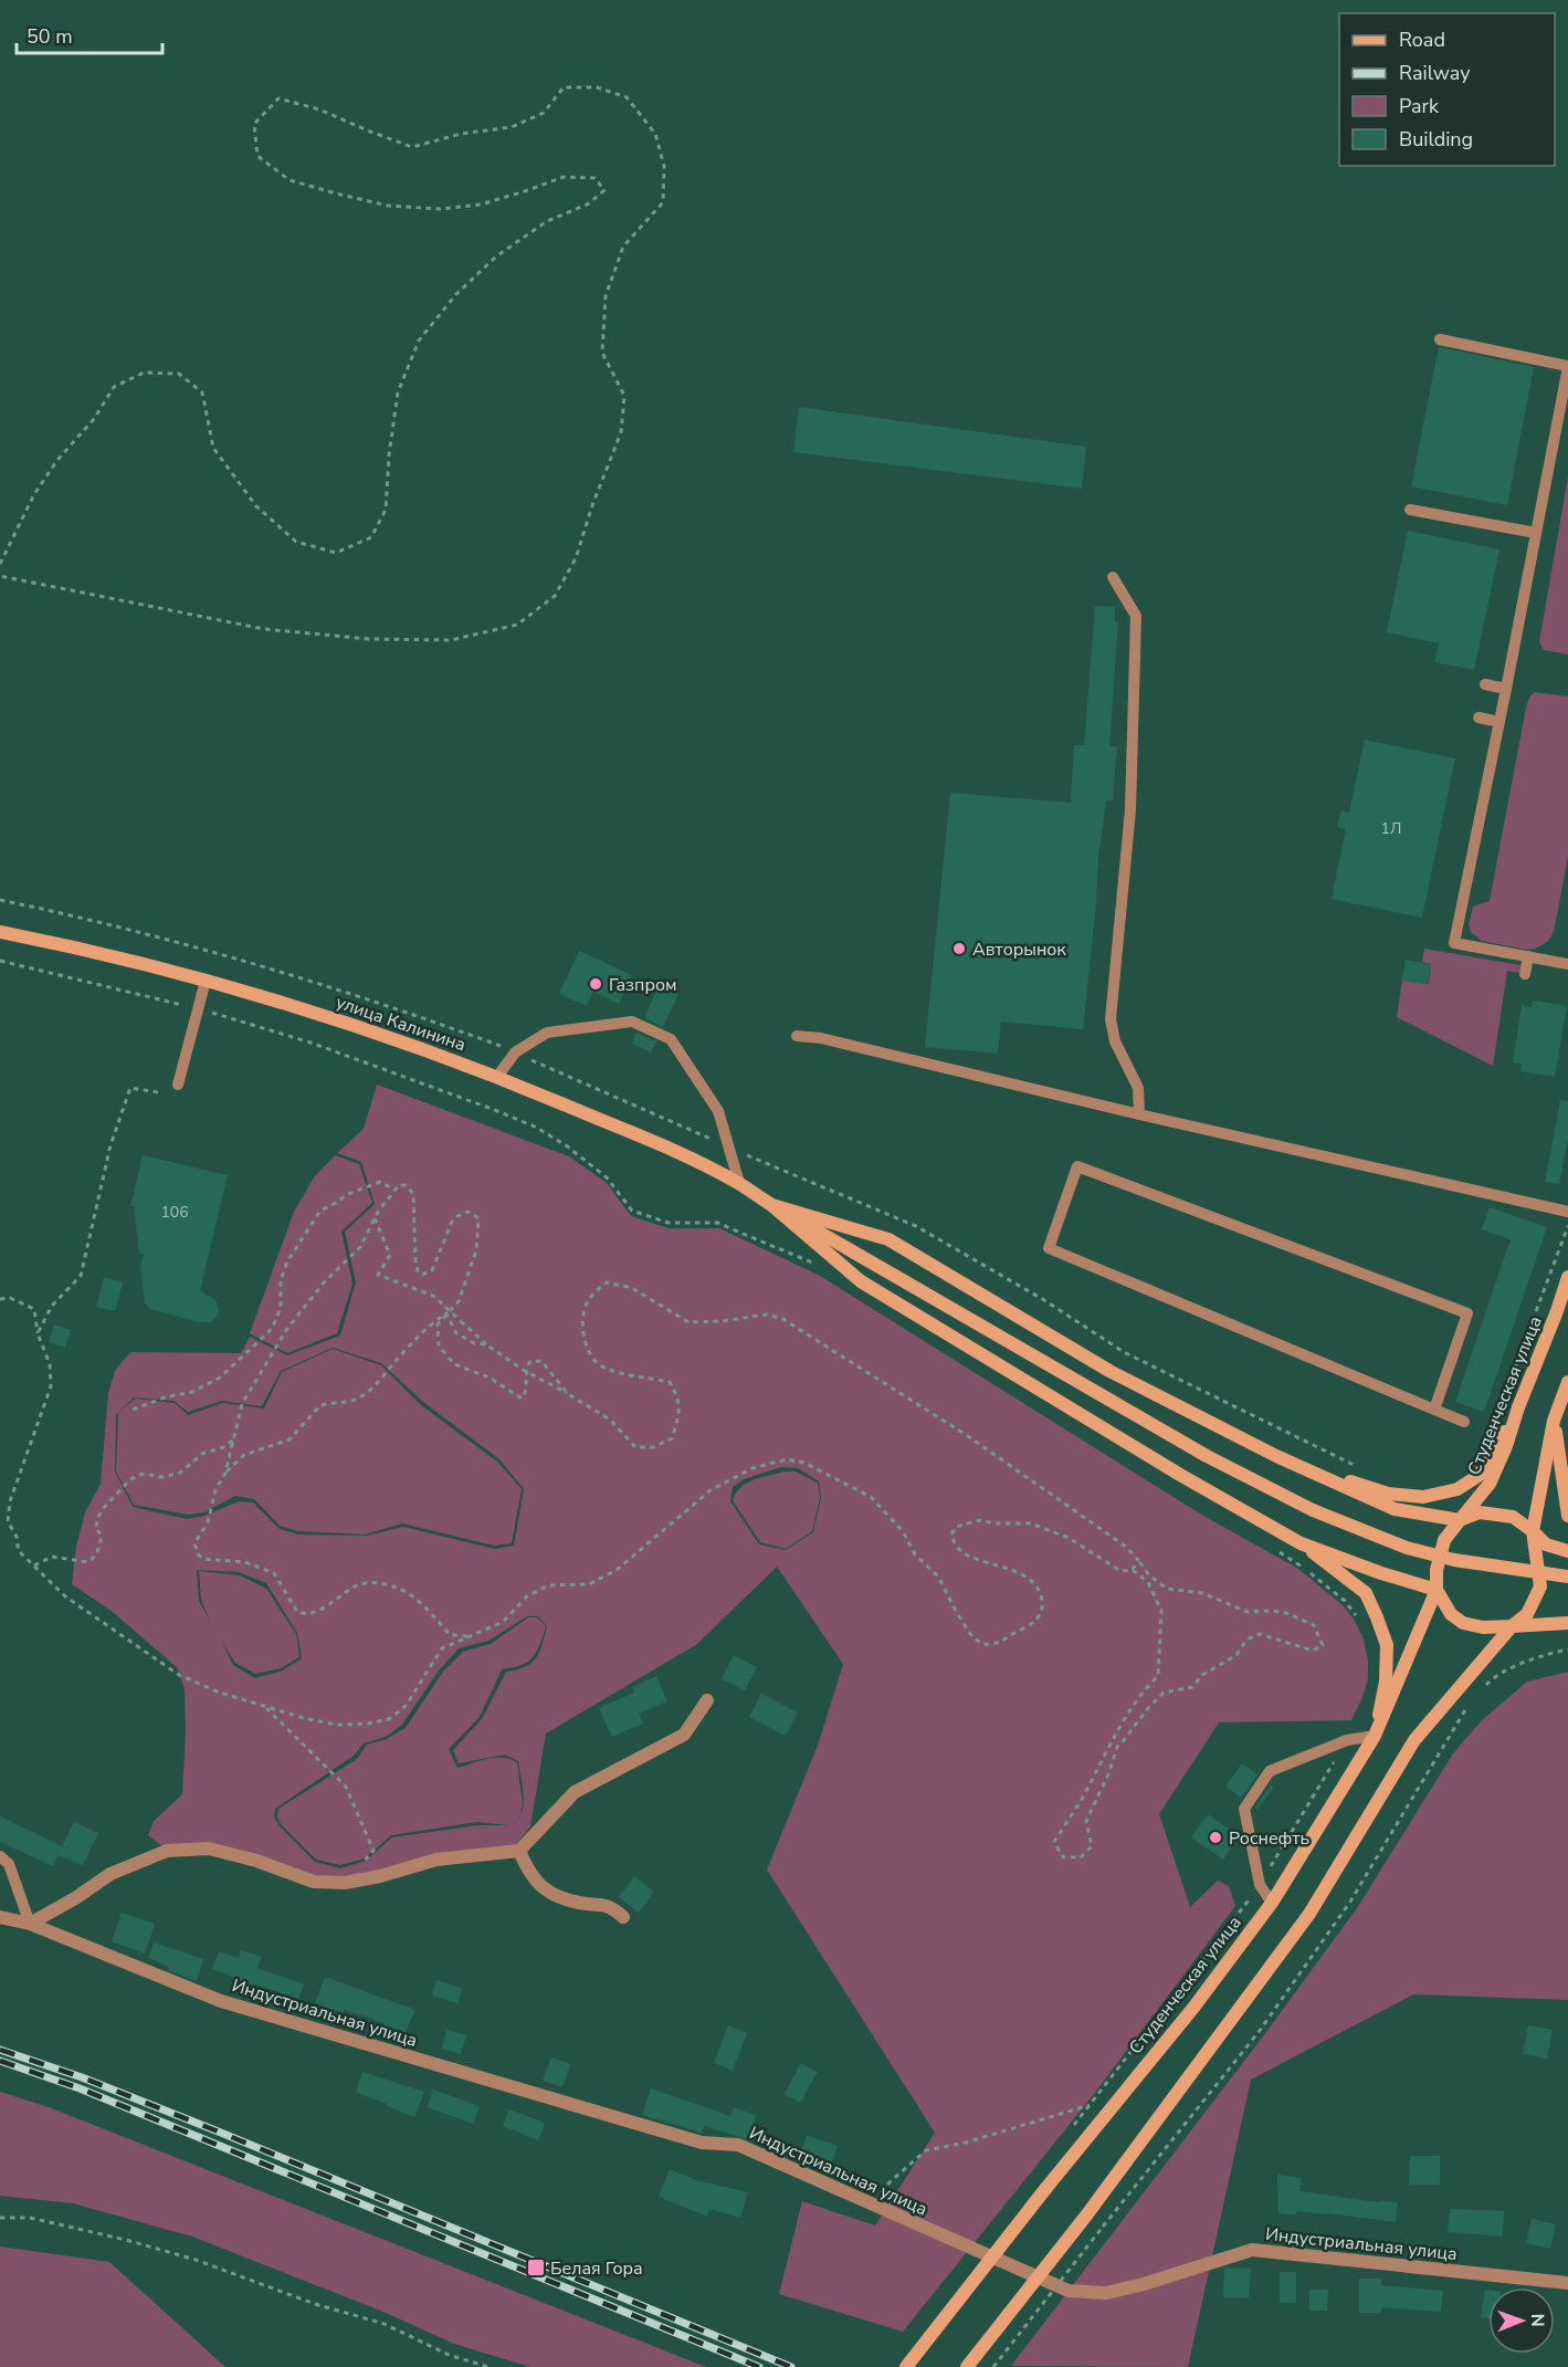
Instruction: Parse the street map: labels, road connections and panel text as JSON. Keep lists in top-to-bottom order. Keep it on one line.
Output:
{"streets":{"main road":["улица Калинина","Студенческая улица"],"street":["Индустриальная улица"]},"places":{"other":["Авторынок","Газпром","Роснефть"],"transit":["Белая Гора"]},"house_numbers":["1Л","106"],"legend":["Road","Railway","Park","Building"],"scale_bar":"50 m","north":"right"}
